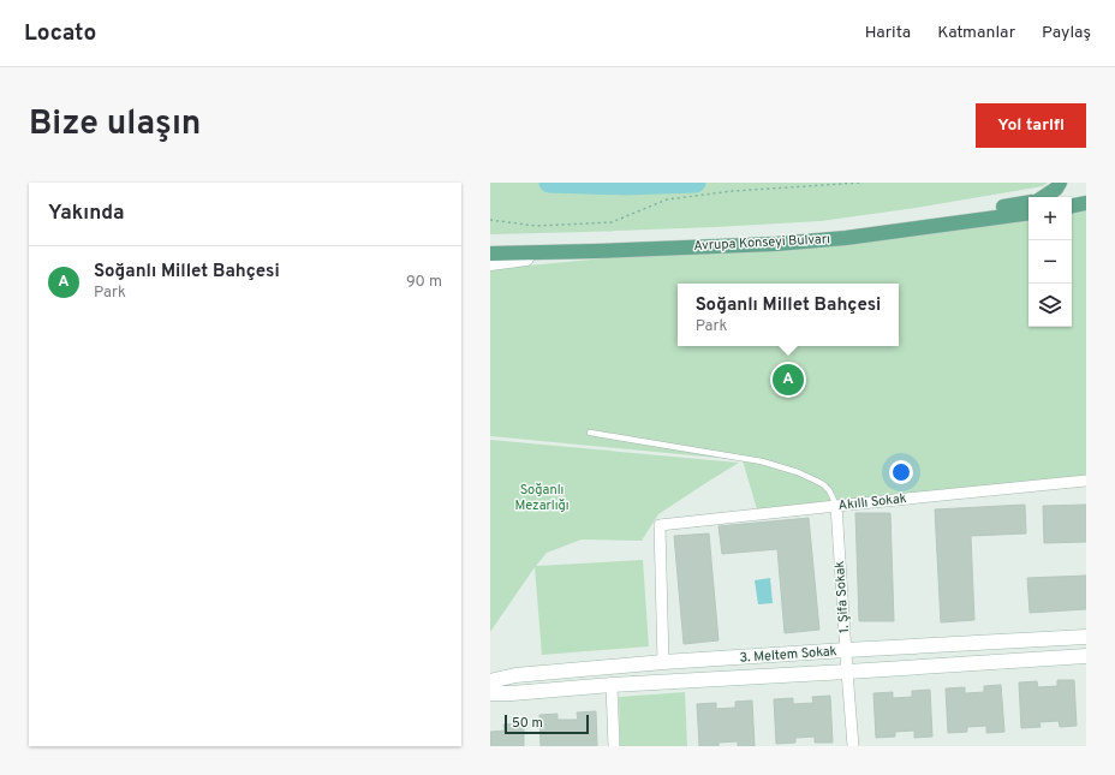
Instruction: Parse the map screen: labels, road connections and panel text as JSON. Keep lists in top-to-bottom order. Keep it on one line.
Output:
{"streets":{"main road":["Avrupa Konseyi Bulvarı"],"street":["Akıllı Sokak","1. Şifa Sokak","3. Meltem Sokak"]},"crossings":[["Akıllı Sokak","1. Şifa Sokak"],["Akıllı Sokak","3. Meltem Sokak"],["1. Şifa Sokak","3. Meltem Sokak"]],"parks":["Soğanlı Mezarlığı"],"scale_bar":"50 m","page":{"header":"Locato","nav":["Harita","Katmanlar","Paylaş"],"title":"Bize ulaşın","buttons":"Yol tarifi","heading":"Yakında","map_buttons":["+","−"],"list":[{"mark":"A","name":"Soğanlı Millet Bahçesi","note":"Park","value":"90 m"}],"popup":["Soğanlı Millet Bahçesi","Park"],"pins":"A","scale":"50 m"}}
